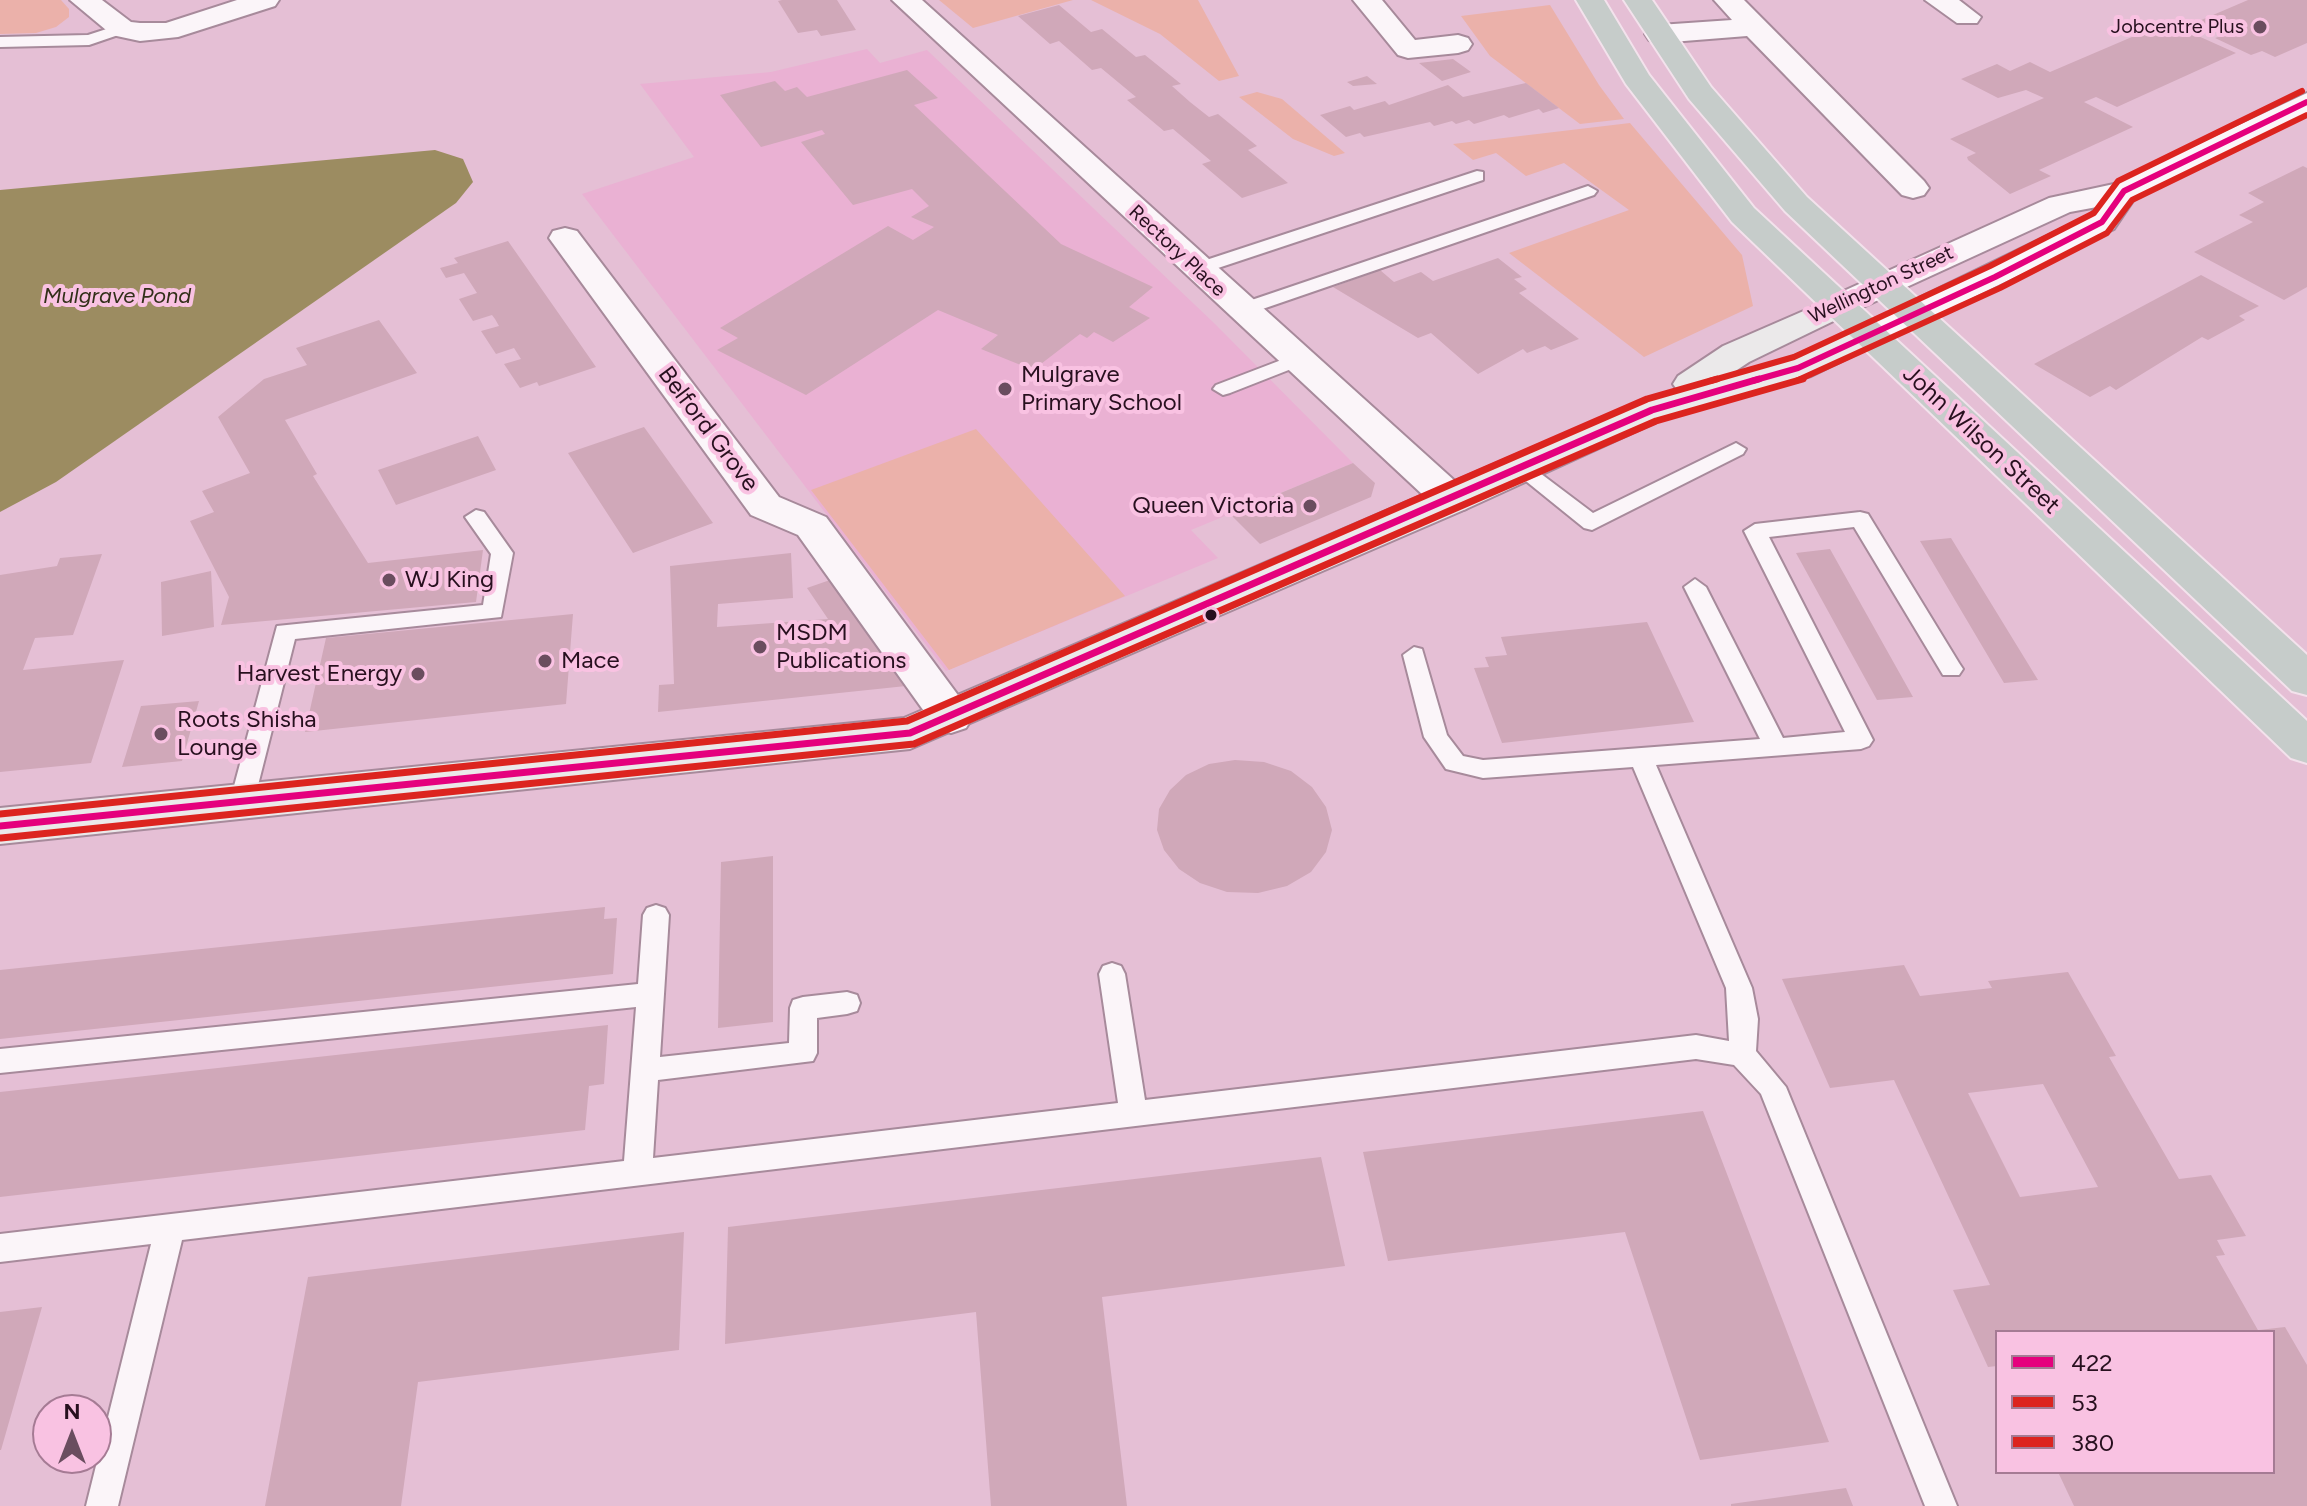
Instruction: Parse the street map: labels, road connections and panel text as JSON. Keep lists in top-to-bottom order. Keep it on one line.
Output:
{"streets":{"highway":["John Wilson Street"],"main road":["Wellington Street"],"street":["Rectory Place","Belford Grove"]},"crossings":[["Rectory Place","Wellington Street"],["Wellington Street","Belford Grove"],["Wellington Street","John Wilson Street"]],"water":["Mulgrave Pond"],"places":["Jobcentre Plus","Mulgrave Primary School","Queen Victoria","WJ King","MSDM Publications","Mace","Harvest Energy","Roots Shisha Lounge"],"lines":["transit line 380","transit line 422","transit line 53"],"legend":["422","53","380"],"north":"top"}
